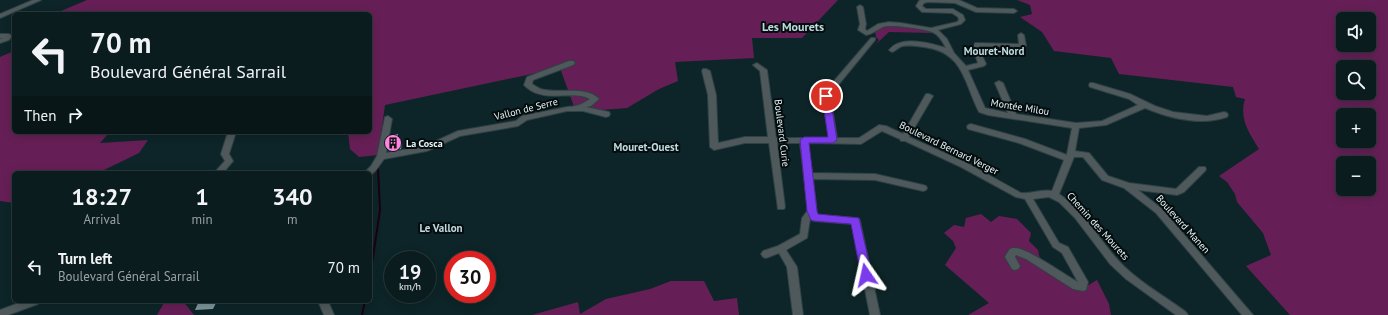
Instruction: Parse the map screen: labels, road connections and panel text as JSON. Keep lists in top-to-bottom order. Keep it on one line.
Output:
{"streets":{"street":["Montée Milou","Vallon de Serre","Boulevard Curie","Boulevard Bernard Verger","Boulevard Manen","Chemin des Mourets"]},"crossings":[["Boulevard Bernard Verger","Chemin des Mourets"]],"districts":["Les Mourets","Mouret-Nord","Mouret-Ouest","Le Vallon"],"places":{"building":["La Cosca"]},"page":{"map_buttons":["+","−"],"turn":["70 m","Boulevard Général Sarrail"],"then":"Then","eta":["18:27","Arrival","1","min","340","m"],"list":[{"name":"Turn left","note":"Boulevard Général Sarrail","value":"70 m"}],"speed":"19 km/h","limit":"30"}}
